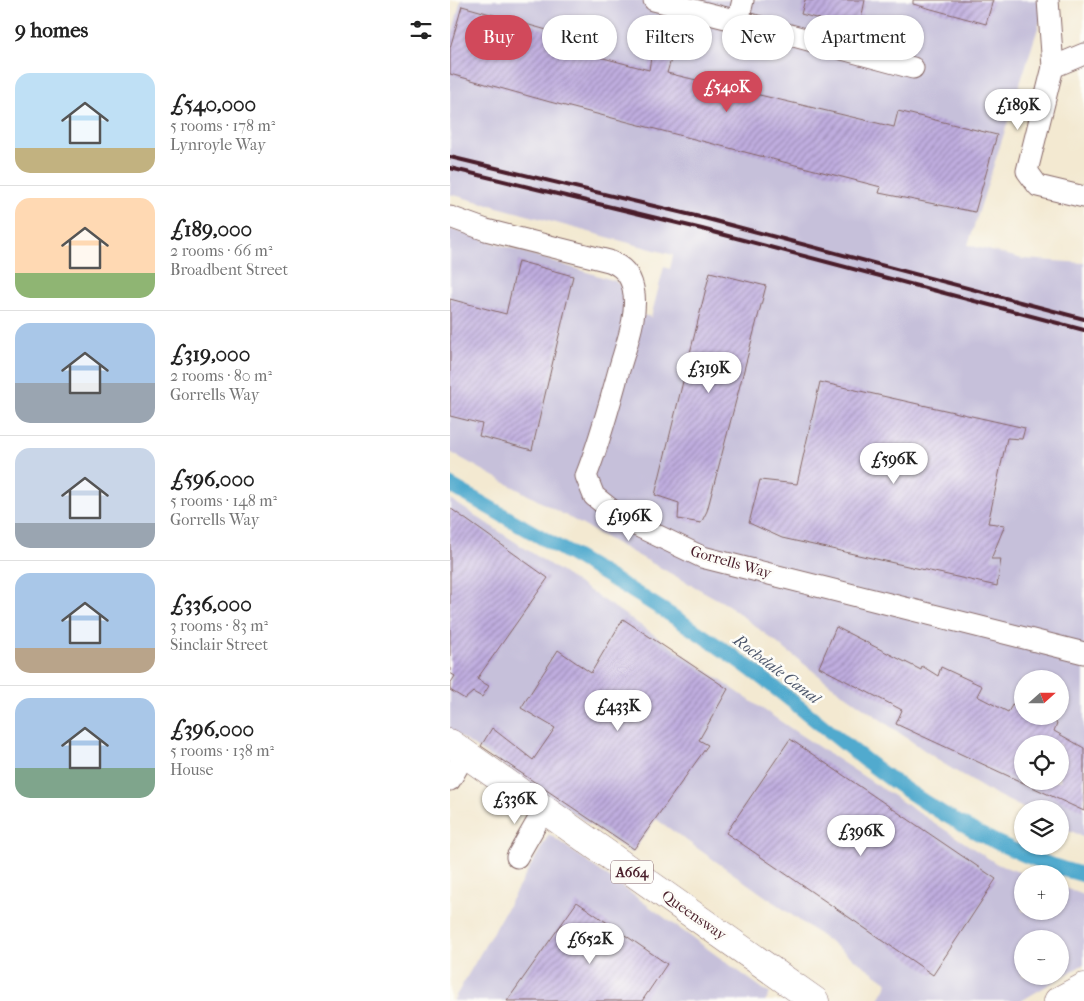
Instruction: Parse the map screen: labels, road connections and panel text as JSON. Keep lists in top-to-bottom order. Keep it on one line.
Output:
{"streets":{"main road":["A664","Queensway"],"street":["Gorrells Way"]},"water":["Rochdale Canal"],"north":"right","page":{"heading":"9 homes","chip":["Buy","Rent","Filters","New","Apartment"],"list":[{"name":"£540,000","note":"5 rooms · 178 m² · Lynroyle Way"},{"name":"£189,000","note":"2 rooms · 66 m² · Broadbent Street"},{"name":"£319,000","note":"2 rooms · 80 m² · Gorrells Way"},{"name":"£596,000","note":"5 rooms · 148 m² · Gorrells Way"},{"name":"£336,000","note":"3 rooms · 83 m² · Sinclair Street"},{"name":"£396,000","note":"5 rooms · 138 m² · House"}],"price":["£540K","£189K","£319K","£596K","£196K","£433K","£336K","£396K","£652K"],"map_buttons":["+","−"]}}
